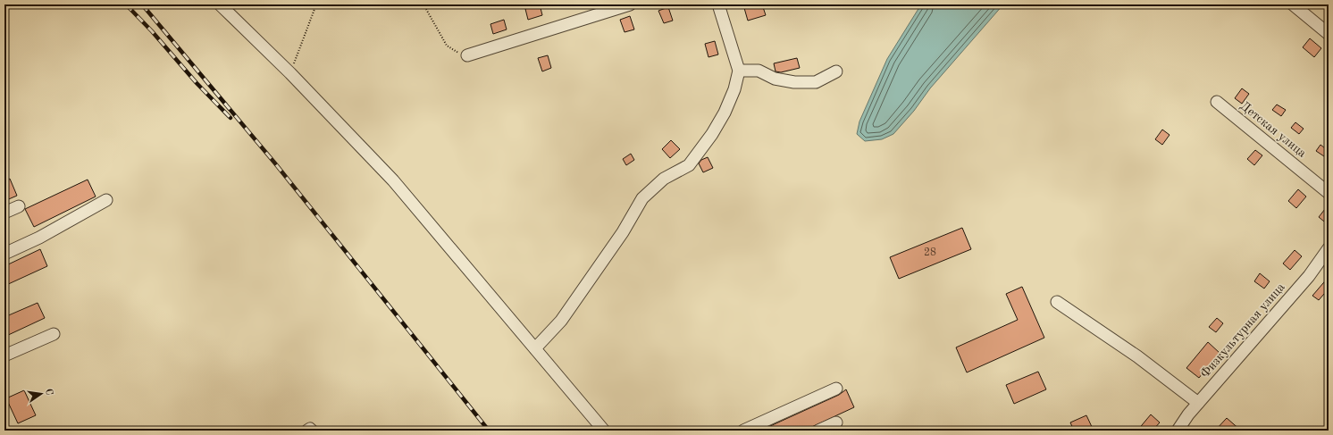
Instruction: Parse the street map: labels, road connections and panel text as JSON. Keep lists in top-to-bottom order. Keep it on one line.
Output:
{"streets":{"street":["Детская улица","Физкультурная улица"]},"house_numbers":["28"],"north":"right"}
